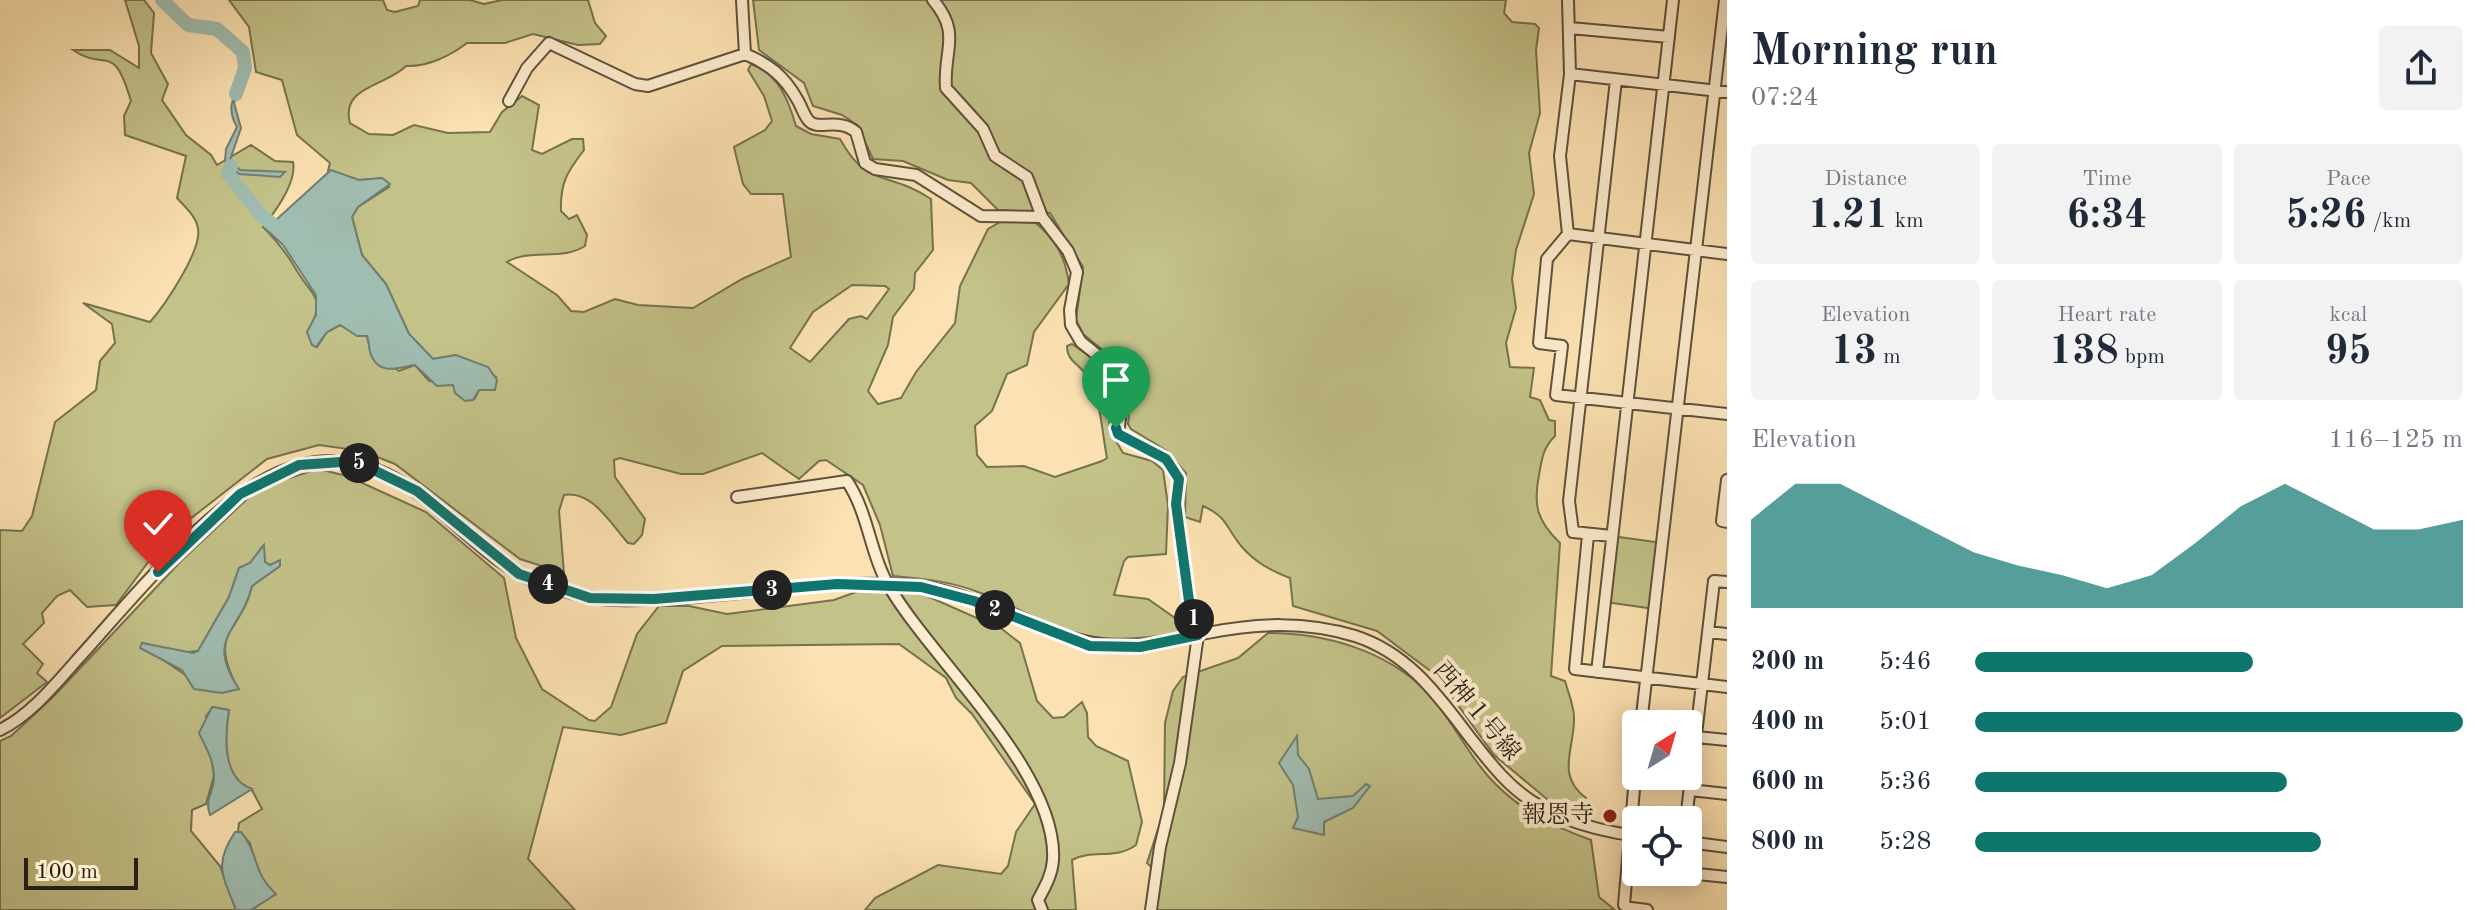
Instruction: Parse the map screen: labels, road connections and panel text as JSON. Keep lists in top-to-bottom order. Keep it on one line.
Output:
{"streets":{"street":["西神１号線"]},"places":["報恩寺"],"scale_bar":"100 m","north":"top right","page":{"heading":["Morning run","07:24"],"stats":[["Distance","1.21 km"],["Time","6:34"],["Pace","5:26 /km"],["Elevation","13 m"],["Heart rate","138 bpm"],["kcal","95"]],"chart":["Elevation","116–125 m"],"pins":["5","4","3","2","1"],"list":[{"name":"200 m","note":"5:46"},{"name":"400 m","note":"5:01"},{"name":"600 m","note":"5:36"},{"name":"800 m","note":"5:28"}],"scale":"100 m"}}
